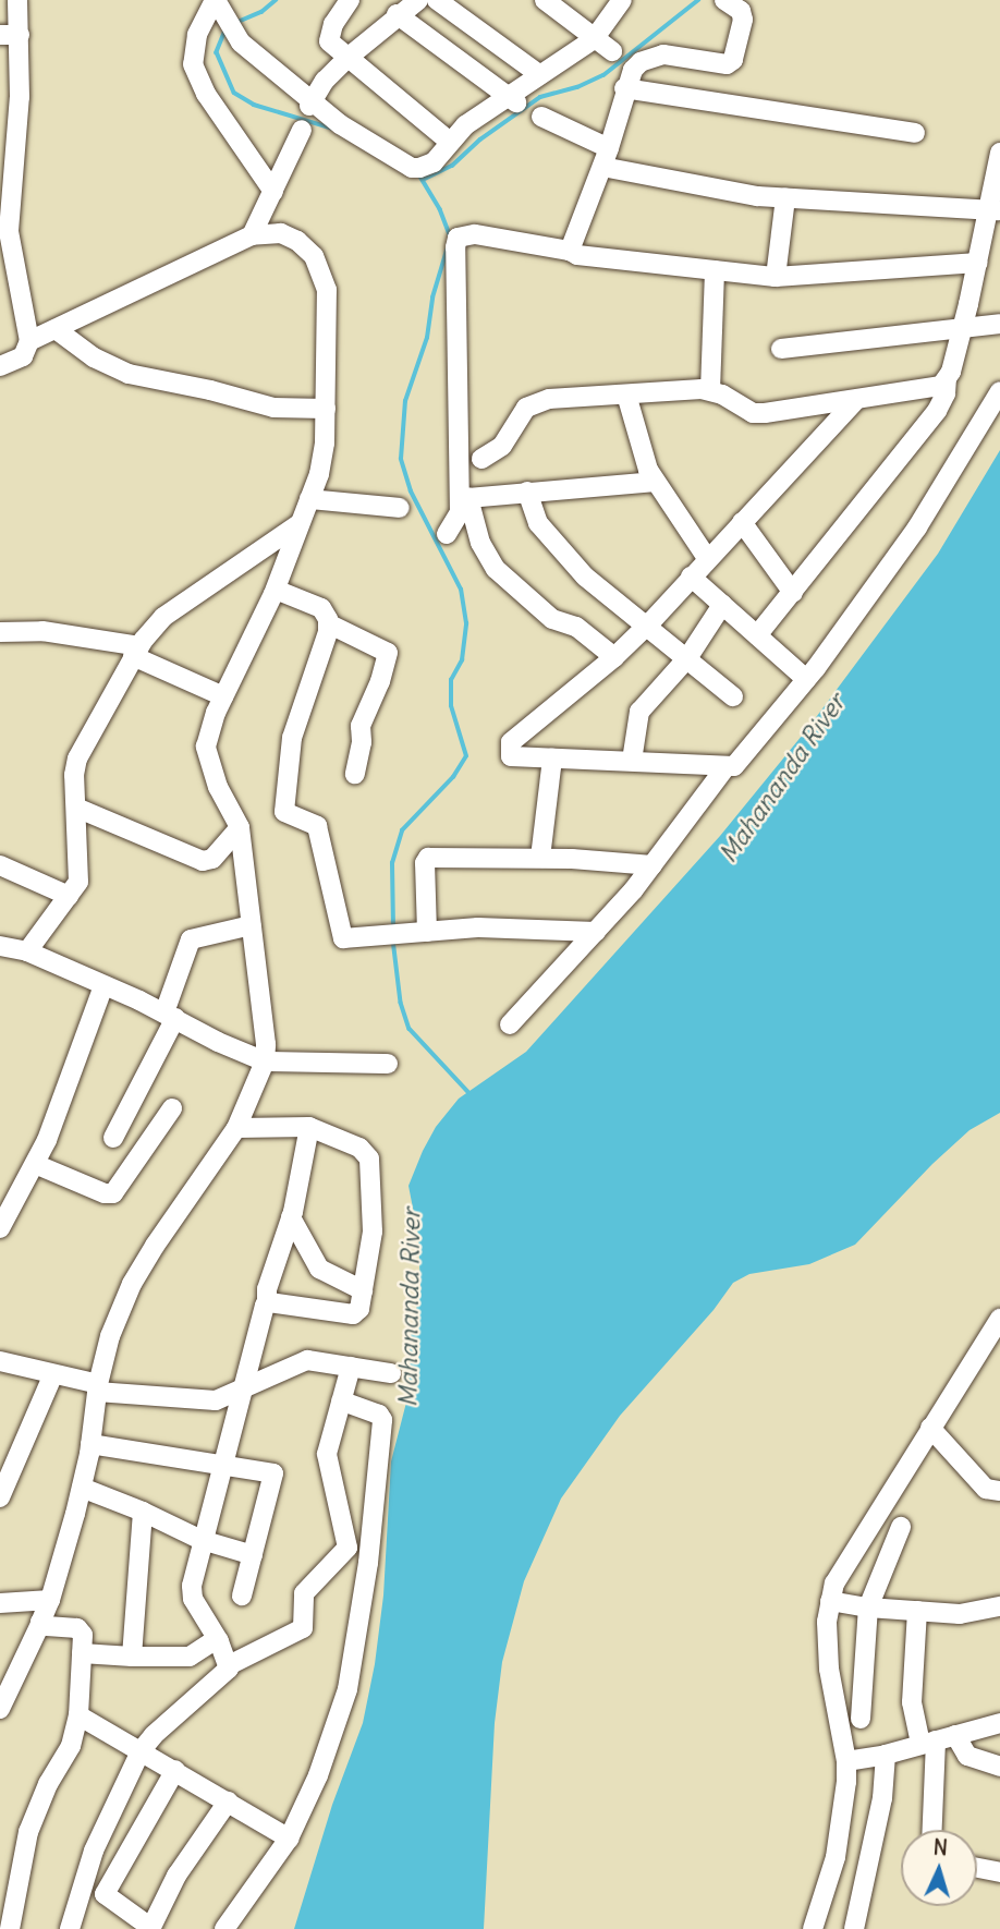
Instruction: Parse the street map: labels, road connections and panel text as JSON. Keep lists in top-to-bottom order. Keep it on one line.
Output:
{"water":["Mahananda River"],"north":"top"}
